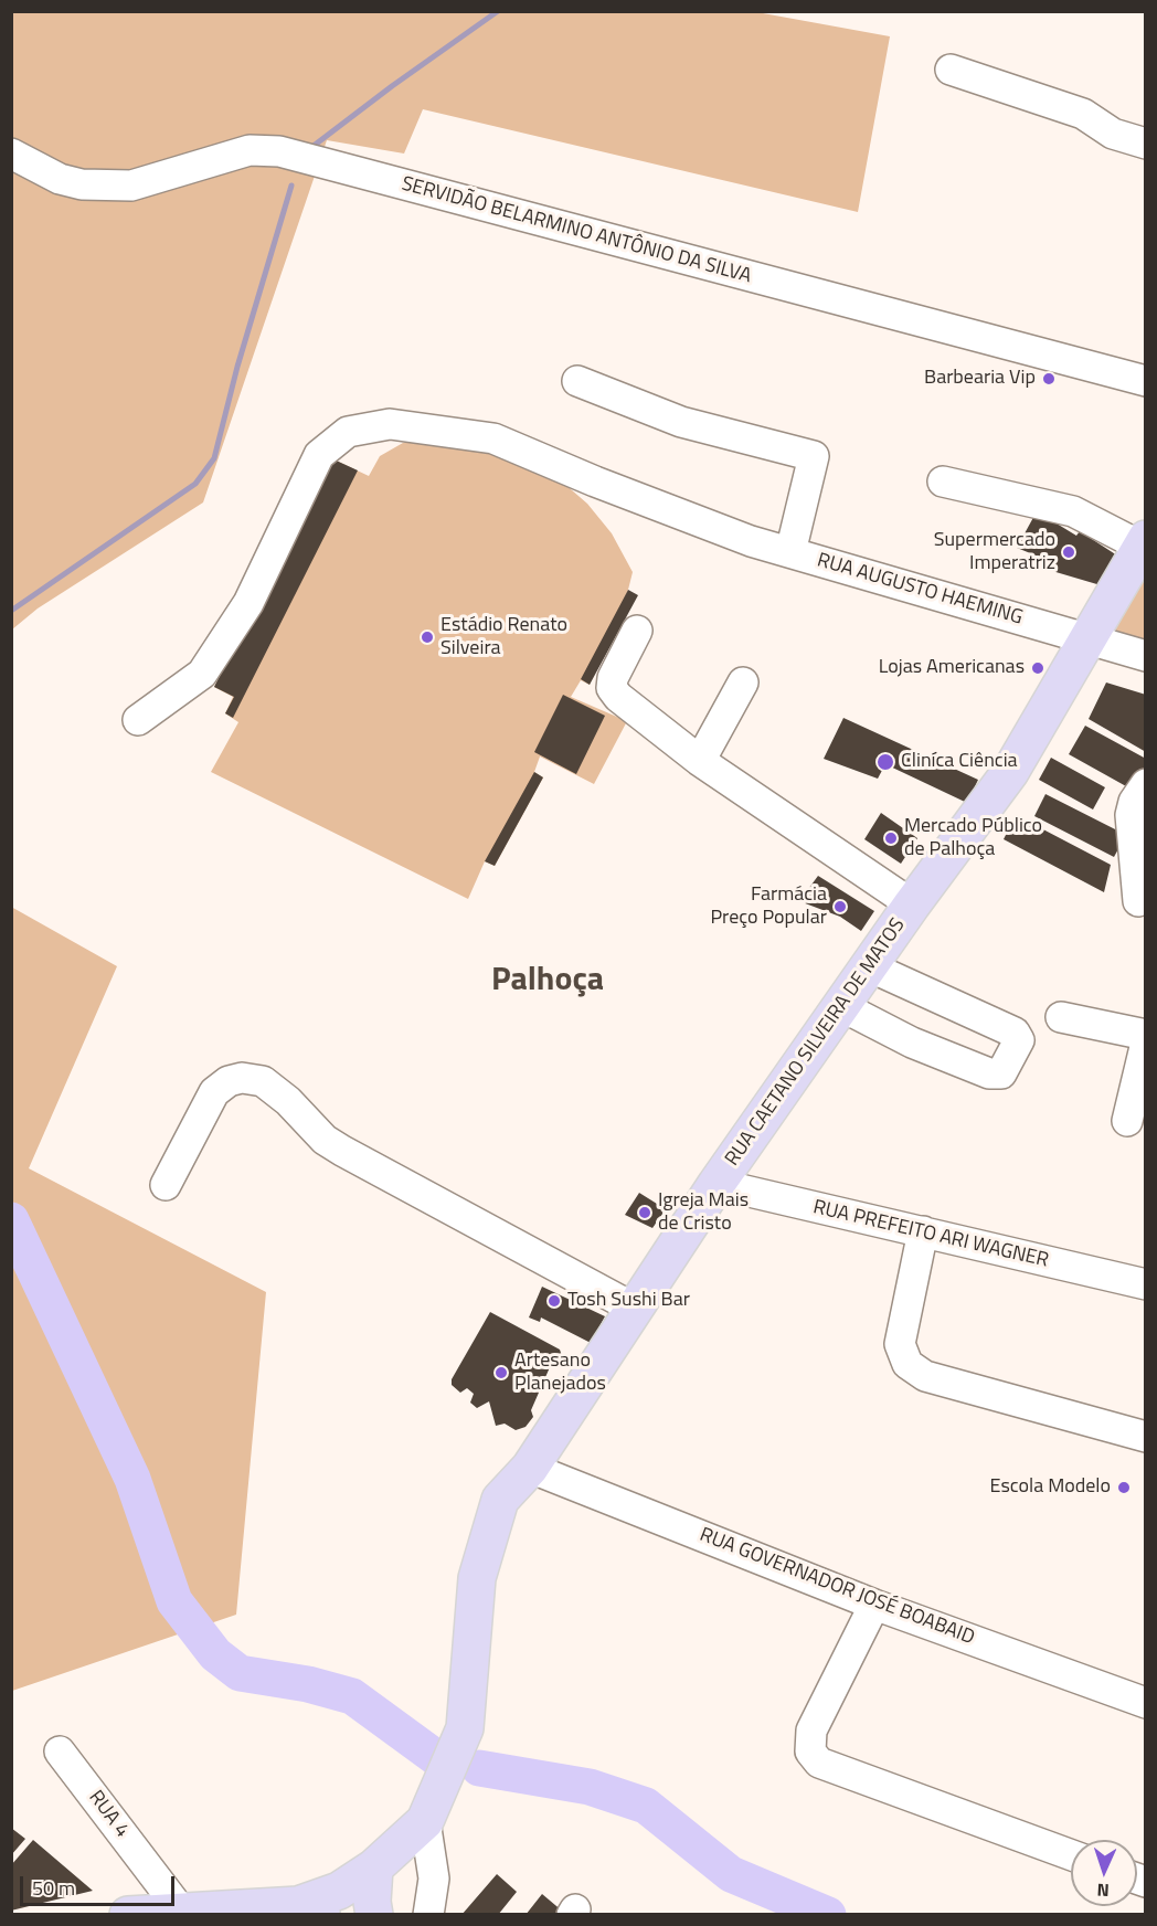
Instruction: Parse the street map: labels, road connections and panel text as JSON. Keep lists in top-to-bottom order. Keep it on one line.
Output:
{"streets":{"main road":["RUA CAETANO SILVEIRA DE MATOS"],"street":["SERVIDÃO BELARMINO ANTÔNIO DA SILVA","RUA AUGUSTO HAEMING","RUA PREFEITO ARI WAGNER","RUA GOVERNADOR JOSÉ BOABAID","RUA 4"]},"crossings":[["RUA AUGUSTO HAEMING","RUA CAETANO SILVEIRA DE MATOS"],["RUA CAETANO SILVEIRA DE MATOS","RUA PREFEITO ARI WAGNER"],["RUA CAETANO SILVEIRA DE MATOS","RUA GOVERNADOR JOSÉ BOABAID"]],"districts":["Palhoça"],"places":["Barbearia Vip","Supermercado Imperatriz","Estádio Renato Silveira","Lojas Americanas","Cliníca Ciência","Mercado Público de Palhoça","Farmácia Preço Popular","Igreja Mais de Cristo","Tosh Sushi Bar","Artesano Planejados","Escola Modelo"],"scale_bar":"50 m","north":"bottom"}
